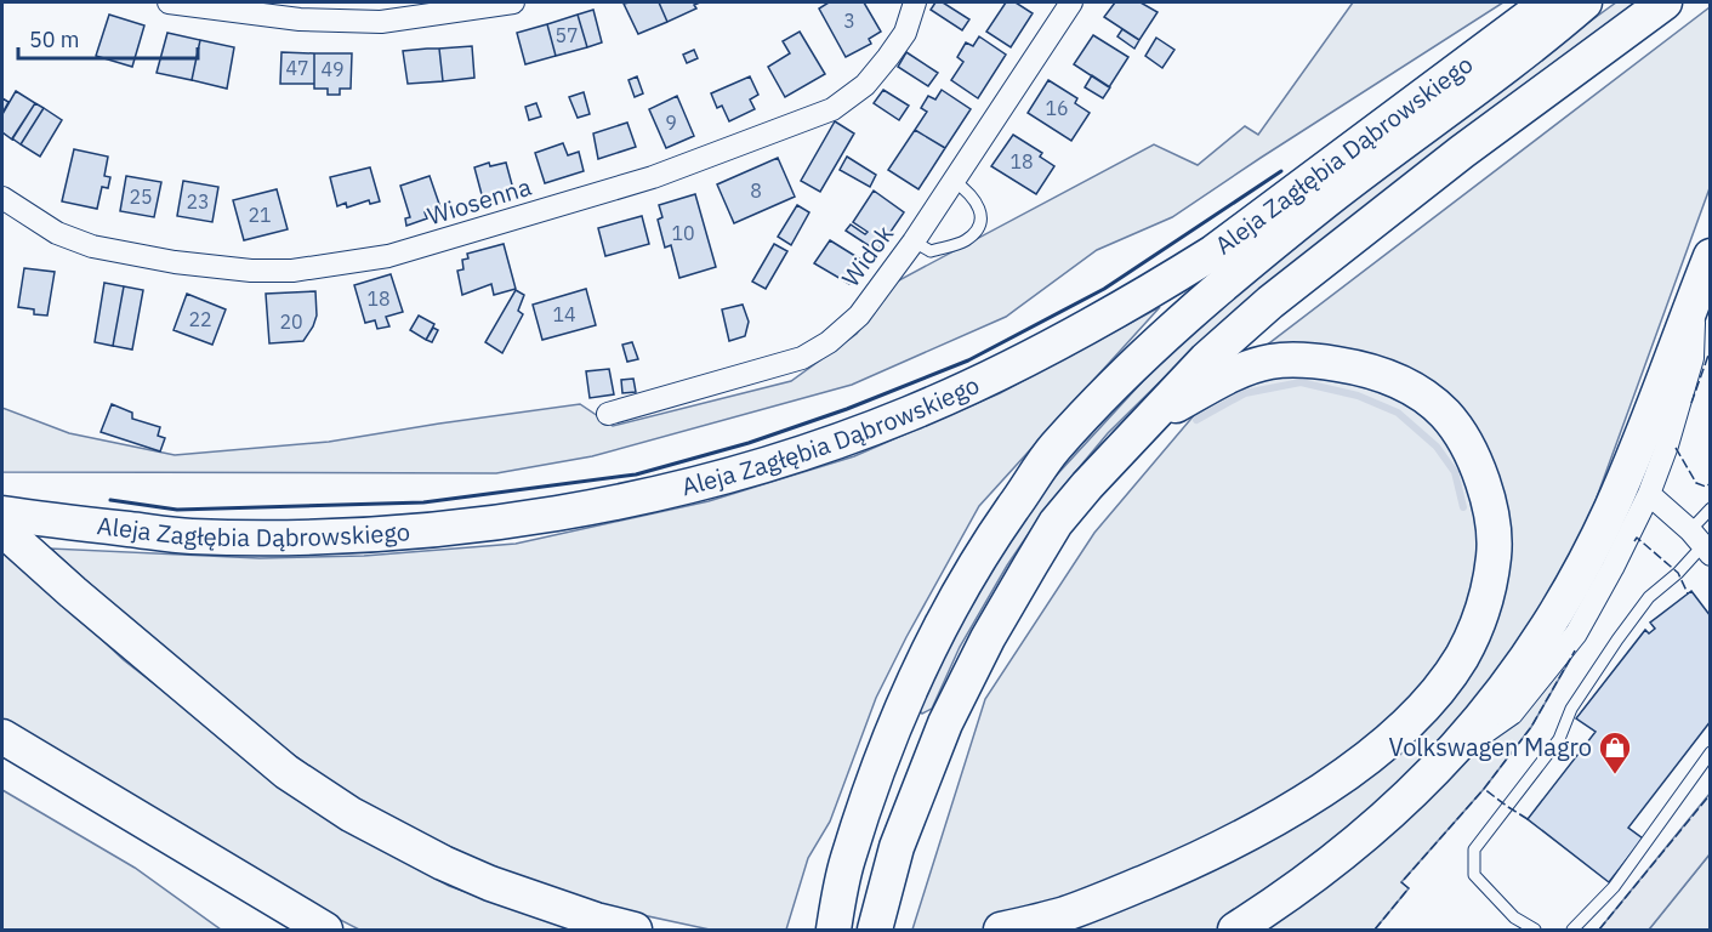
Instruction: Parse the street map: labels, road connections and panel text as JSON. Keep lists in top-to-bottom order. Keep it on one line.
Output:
{"streets":{"main road":["Aleja Zagłębia Dąbrowskiego"],"street":["Wiosenna","Widok"]},"places":{"shop":["Volkswagen Magro"]},"house_numbers":["3","57","47","49","16","9","18","8","25","23","21","10","18","14","22","20"],"scale_bar":"50 m"}
